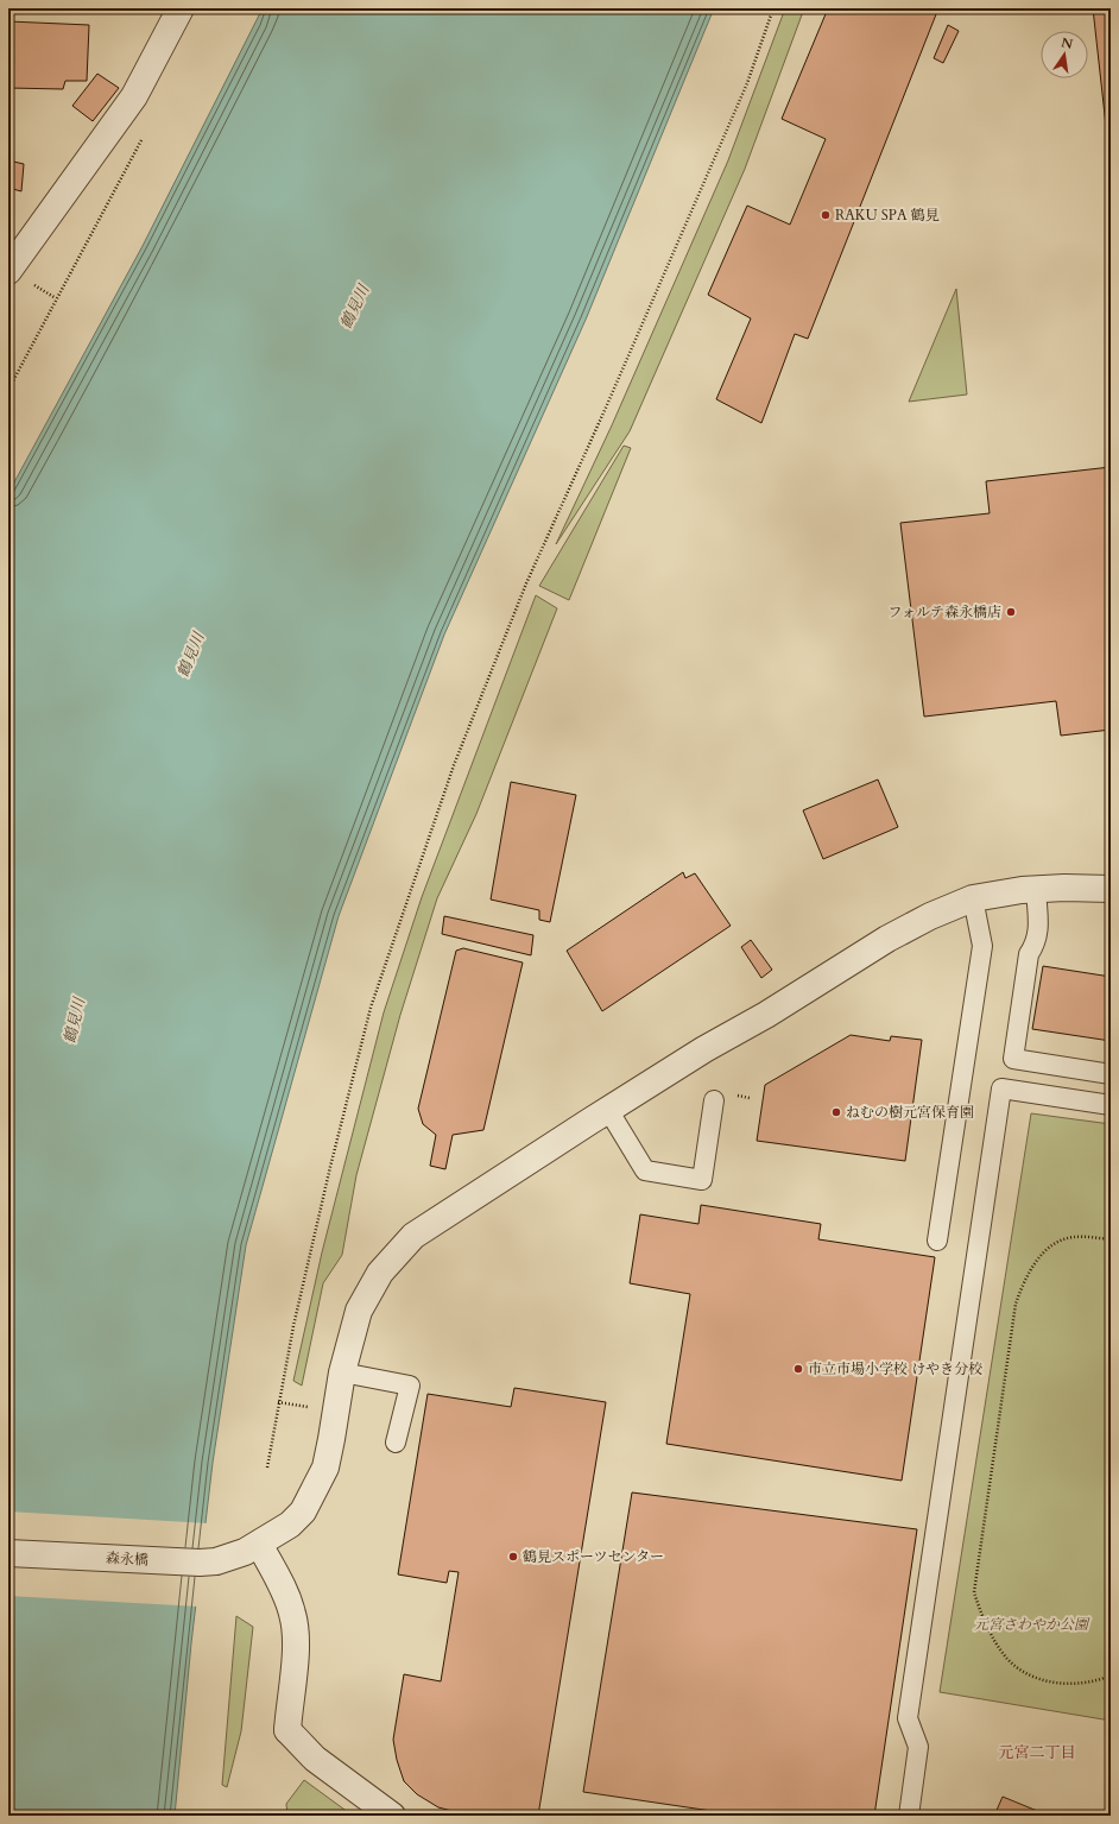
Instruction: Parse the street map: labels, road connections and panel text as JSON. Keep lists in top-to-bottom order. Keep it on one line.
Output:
{"streets":{"street":["森永橋"]},"districts":["元宮二丁目"],"water":["鶴見川"],"parks":["元宮さわやか公園"],"places":["RAKU SPA 鶴見","フォルテ森永橋店","ねむの樹元宮保育園","市立市場小学校 けやき分校","鶴見スポーツセンター"],"north":"top"}
